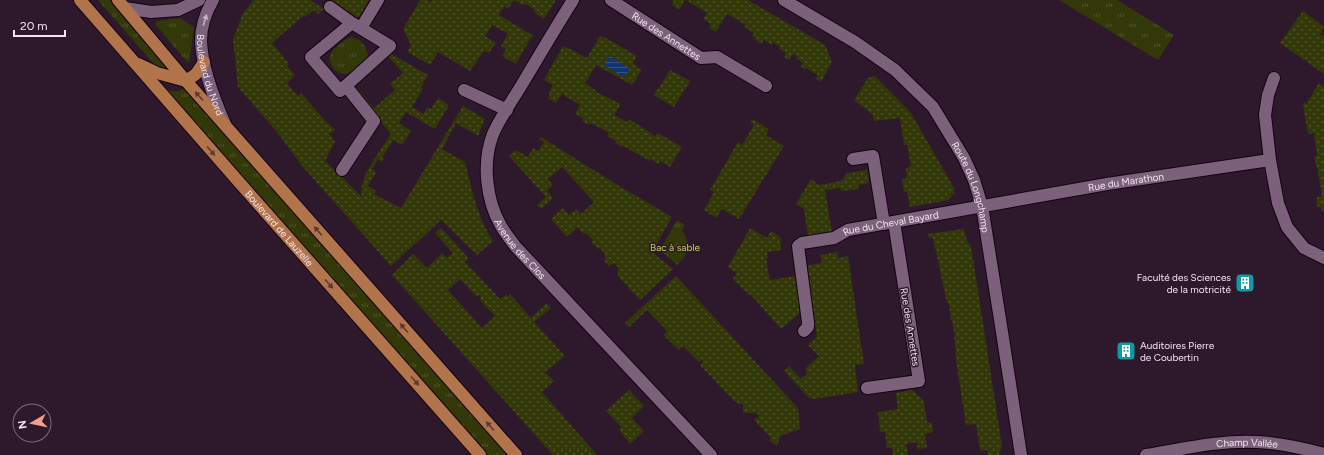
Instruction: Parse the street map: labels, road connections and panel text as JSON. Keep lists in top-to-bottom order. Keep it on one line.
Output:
{"streets":{"main road":["Boulevard de Lauzelle"],"street":["Rue des Annettes","Boulevard du Nord","Rue du Marathon","Route du Longchamp","Rue du Cheval Bayard","Avenue des Clos","Champ Vallée"]},"crossings":[["Rue des Annettes","Rue du Cheval Bayard"],["Rue du Marathon","Route du Longchamp"],["Rue du Marathon","Rue du Cheval Bayard"],["Route du Longchamp","Rue du Cheval Bayard"]],"one_way":["Boulevard du Nord"],"parks":["Bac à sable"],"places":{"building":["Faculté des Sciences de la motricité","Auditoires Pierre de Coubertin"]},"scale_bar":"20 m","north":"left"}
